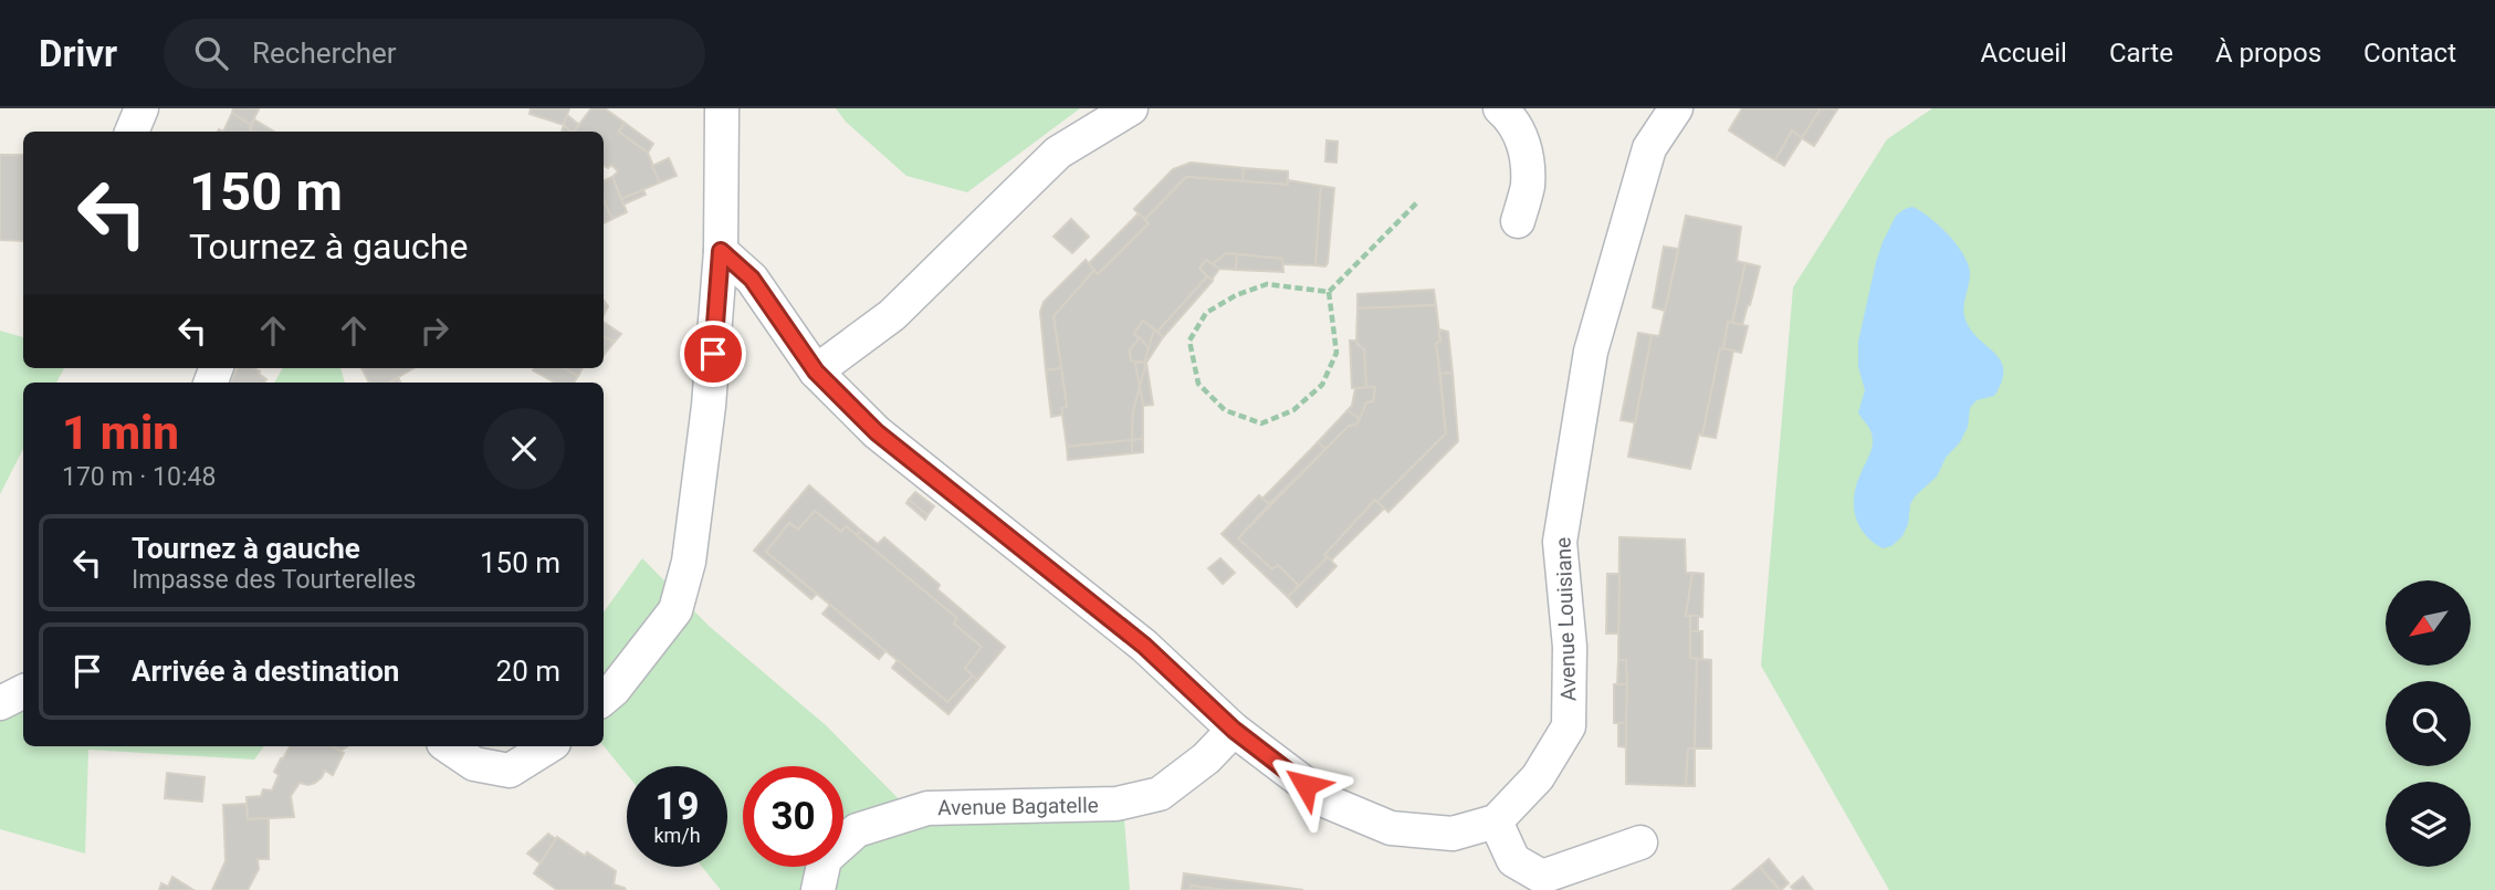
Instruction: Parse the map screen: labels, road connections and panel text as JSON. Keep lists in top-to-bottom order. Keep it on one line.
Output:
{"streets":{"street":["Avenue Louisiane","Avenue Bagatelle"]},"north":"bottom left","page":{"header":"Drivr","search":"Rechercher","nav":["Accueil","Carte","À propos","Contact"],"turn":["150 m","Tournez à gauche"],"heading":["1 min","170 m · 10:48"],"list":[{"name":"Tournez à gauche","note":"Impasse des Tourterelles","value":"150 m"},{"name":"Arrivée à destination","value":"20 m"}],"speed":"19 km/h","limit":"30"}}
